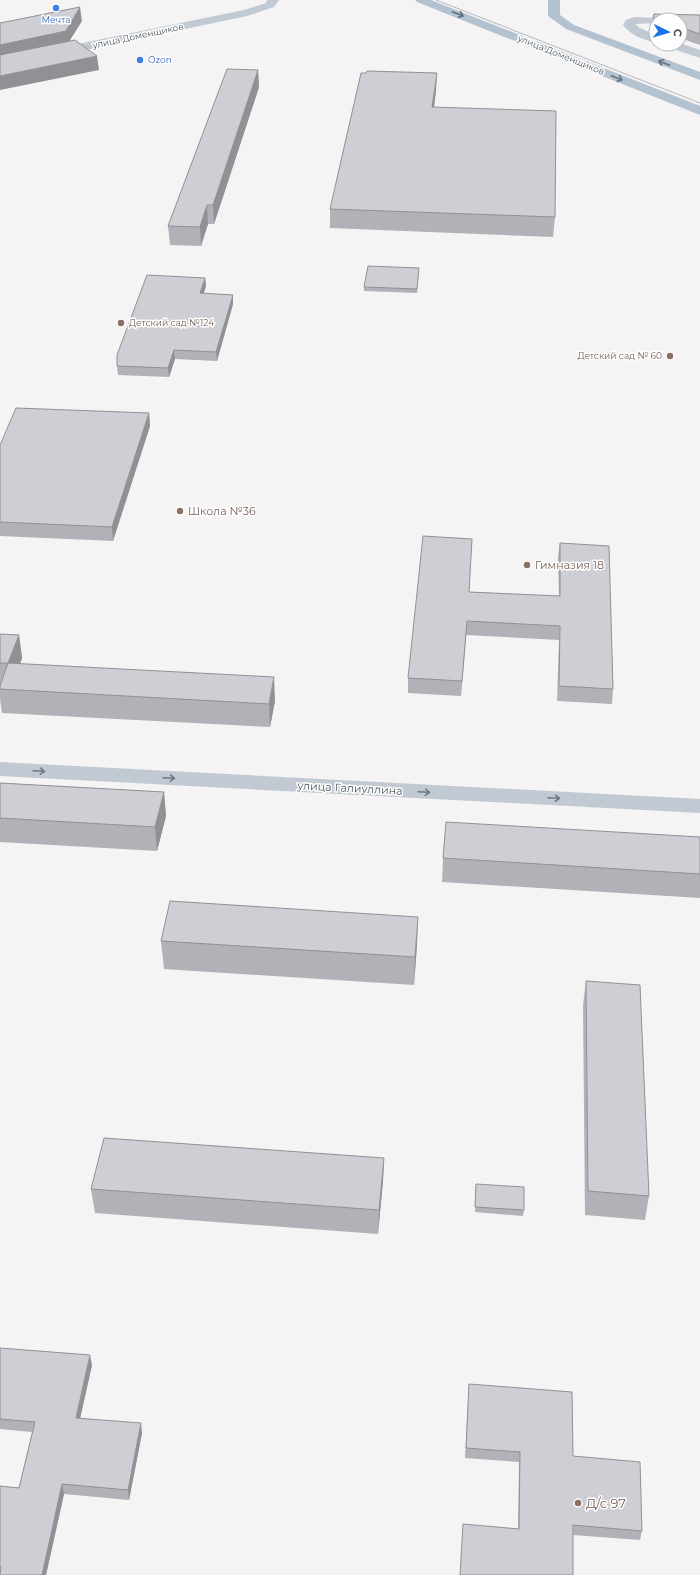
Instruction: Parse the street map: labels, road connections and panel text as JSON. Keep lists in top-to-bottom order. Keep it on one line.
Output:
{"streets":{"main road":["улица Доменщиков"],"street":["улица Галиуллина"]},"one_way":["улица Доменщиков","улица Галиуллина"],"places":["Мечта","Ozon","Детский сад №124","Детский сад № 60","Школа №36","Гимназия 18","Д/с 97"],"north":"right"}
